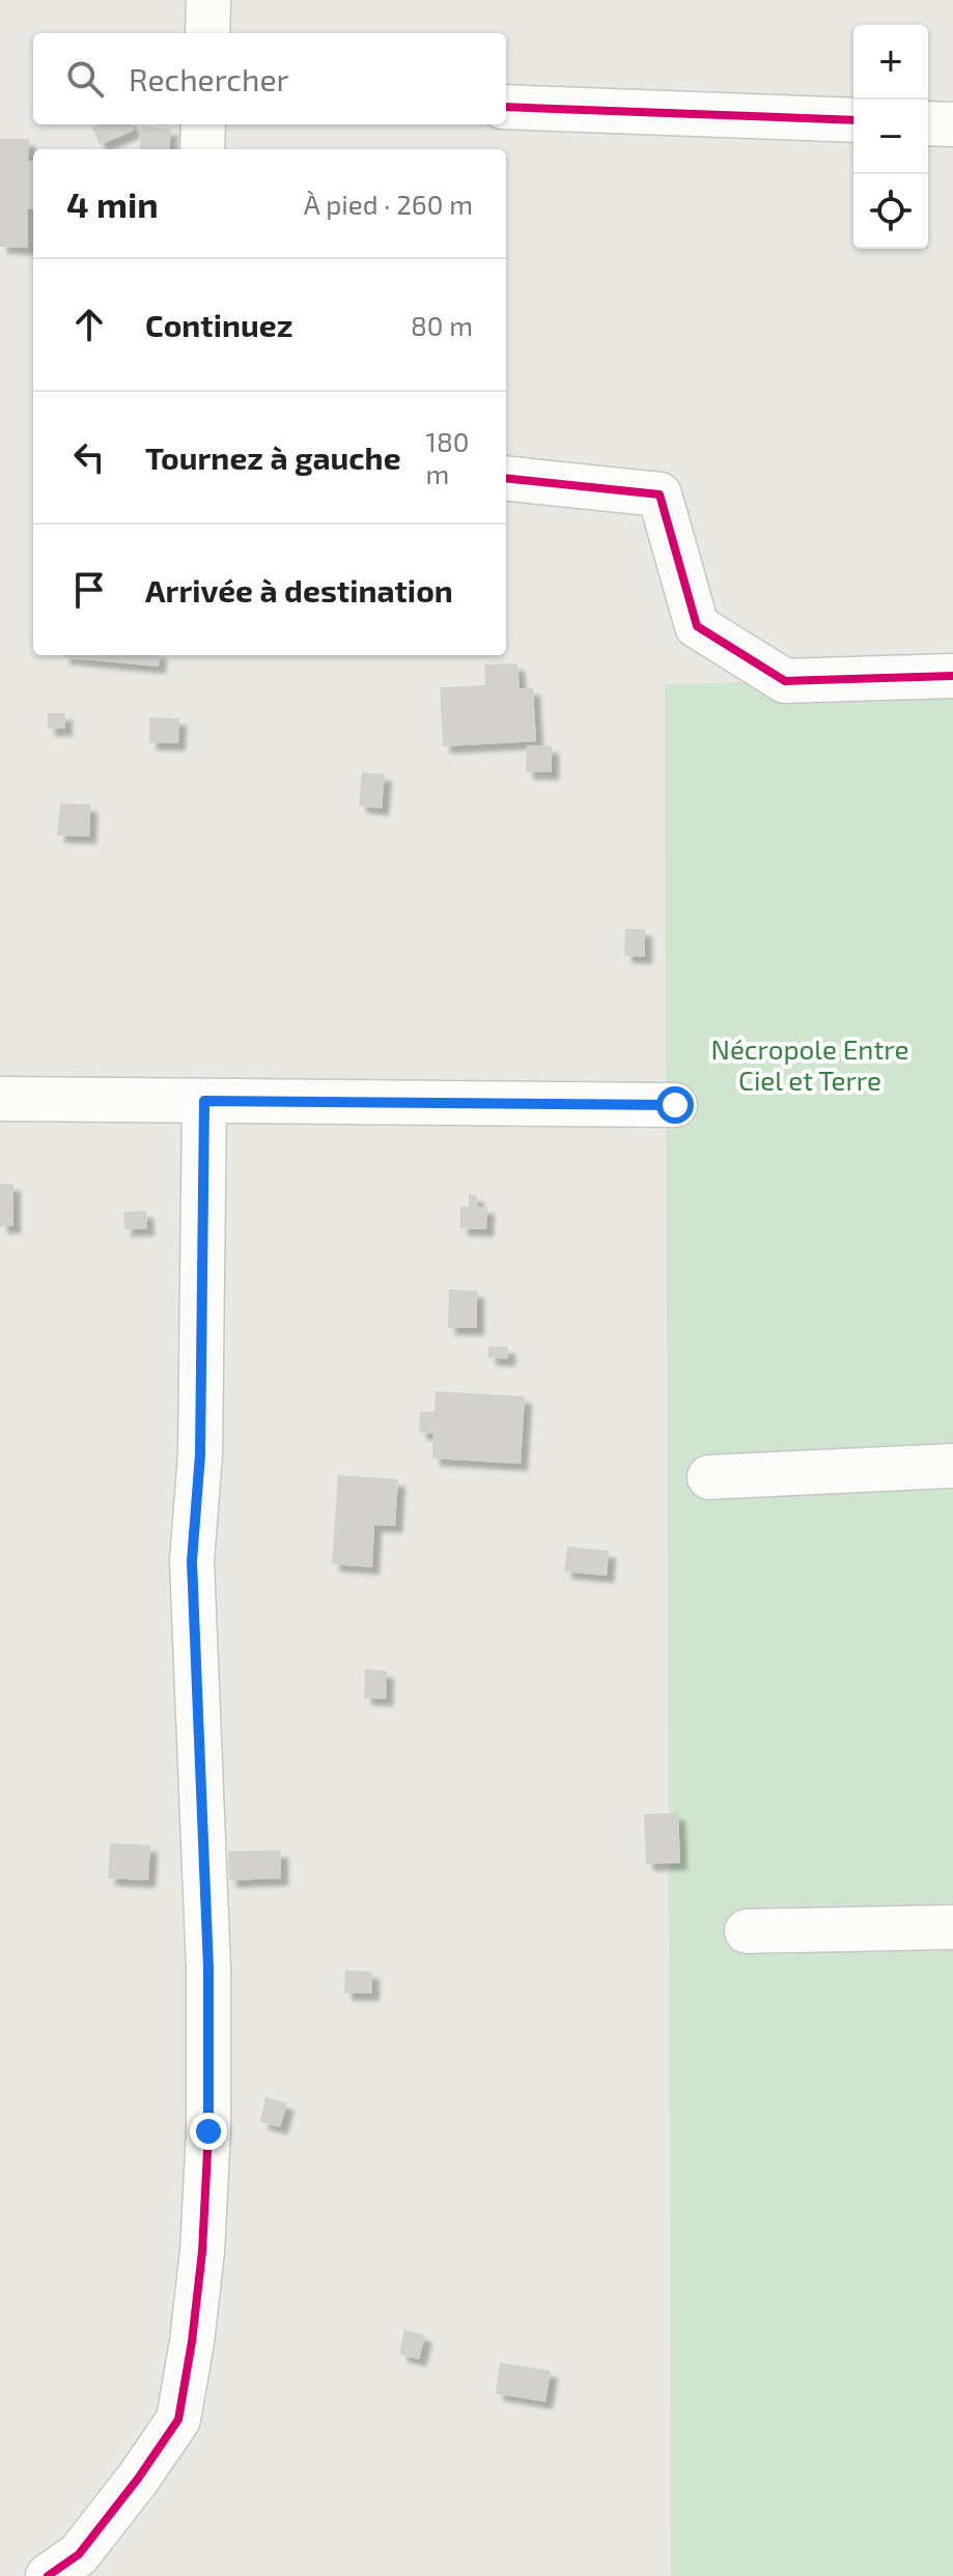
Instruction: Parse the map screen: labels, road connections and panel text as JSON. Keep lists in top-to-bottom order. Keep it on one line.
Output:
{"parks":["Nécropole Entre Ciel et Terre"],"page":{"map_buttons":["+","−"],"search":"Rechercher","heading":["4 min","À pied · 260 m"],"list":[["Continuez","80 m"],["Tournez à gauche","180 m"],"Arrivée à destination"]}}
